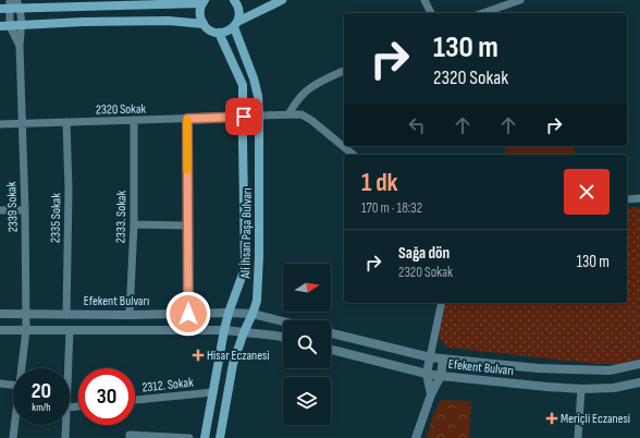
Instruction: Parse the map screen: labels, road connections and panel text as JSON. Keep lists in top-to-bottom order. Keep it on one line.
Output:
{"streets":{"main road":["Ali İhsan Paşa Bulvarı"],"street":["2320 Sokak","2339 Sokak","2333. Sokak","2335 Sokak","Efekent Bulvarı","2312. Sokak"]},"crossings":[["2320 Sokak","2339 Sokak"],["2320 Sokak","2333. Sokak"],["2320 Sokak","2335 Sokak"],["2320 Sokak","Ali İhsan Paşa Bulvarı"],["2339 Sokak","Efekent Bulvarı"],["2333. Sokak","Efekent Bulvarı"],["2335 Sokak","Efekent Bulvarı"],["Ali İhsan Paşa Bulvarı","Efekent Bulvarı"],["Ali İhsan Paşa Bulvarı","2312. Sokak"]],"places":{"health":["Hisar Eczanesi","Meriçli Eczanesi"]},"north":"right","page":{"turn":["130 m","2320 Sokak"],"heading":["1 dk","170 m · 18:32"],"list":[{"name":"Sağa dön","note":"2320 Sokak","value":"130 m"}],"speed":"20 km/h","limit":"30"}}
